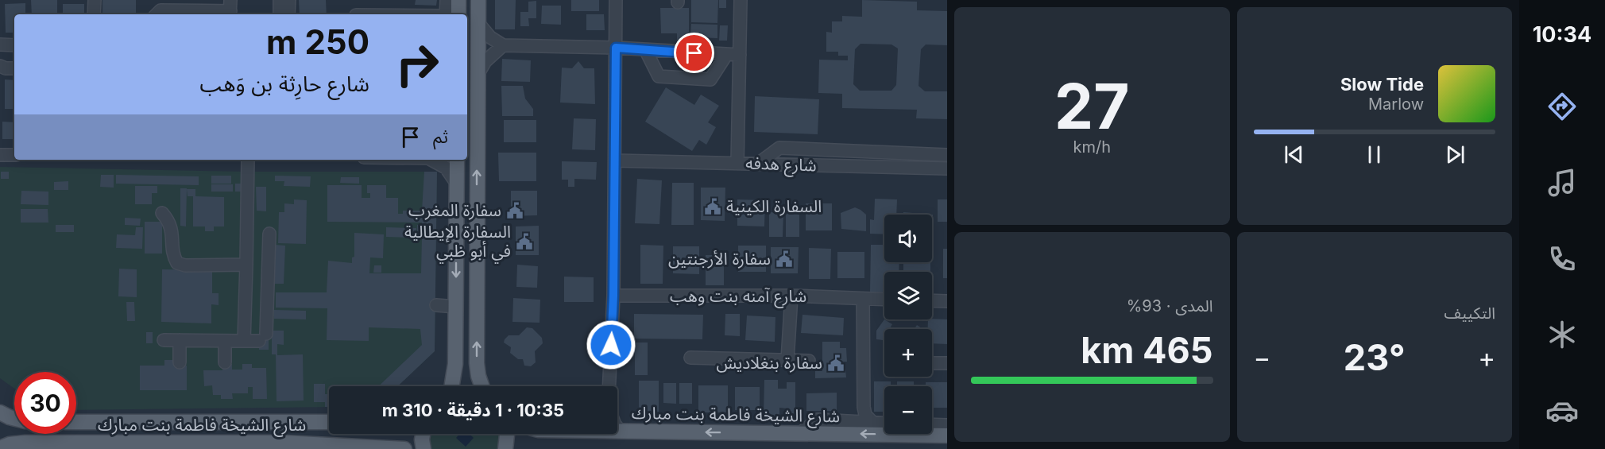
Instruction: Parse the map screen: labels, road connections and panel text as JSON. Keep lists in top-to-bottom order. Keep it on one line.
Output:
{"streets":{"main road":["شارع الشيخة فاطمة بنت مبارك"],"street":["شارع هدفه","شارع آمنه بنت وهب"]},"places":{"public building":["السفارة الكينية","سفارة المغرب","السفارة الإيطالية في أبو ظبي","سفارة الأرجنتين","سفارة بنغلاديش"]},"page":{"tabs":"10:34","tile":[["27","km/h"],"التكييف",["المدى · 93%","465 km"]],"turn":["250 m","شارع حارِثة بن وَهب"],"song":["Slow Tide","Marlow"],"then":"ثم","map_buttons":["+","−"],"heat":["−","23°","+"],"limit":"30","trip":"10:35 · 1 دقيقة · 310 m"}}
